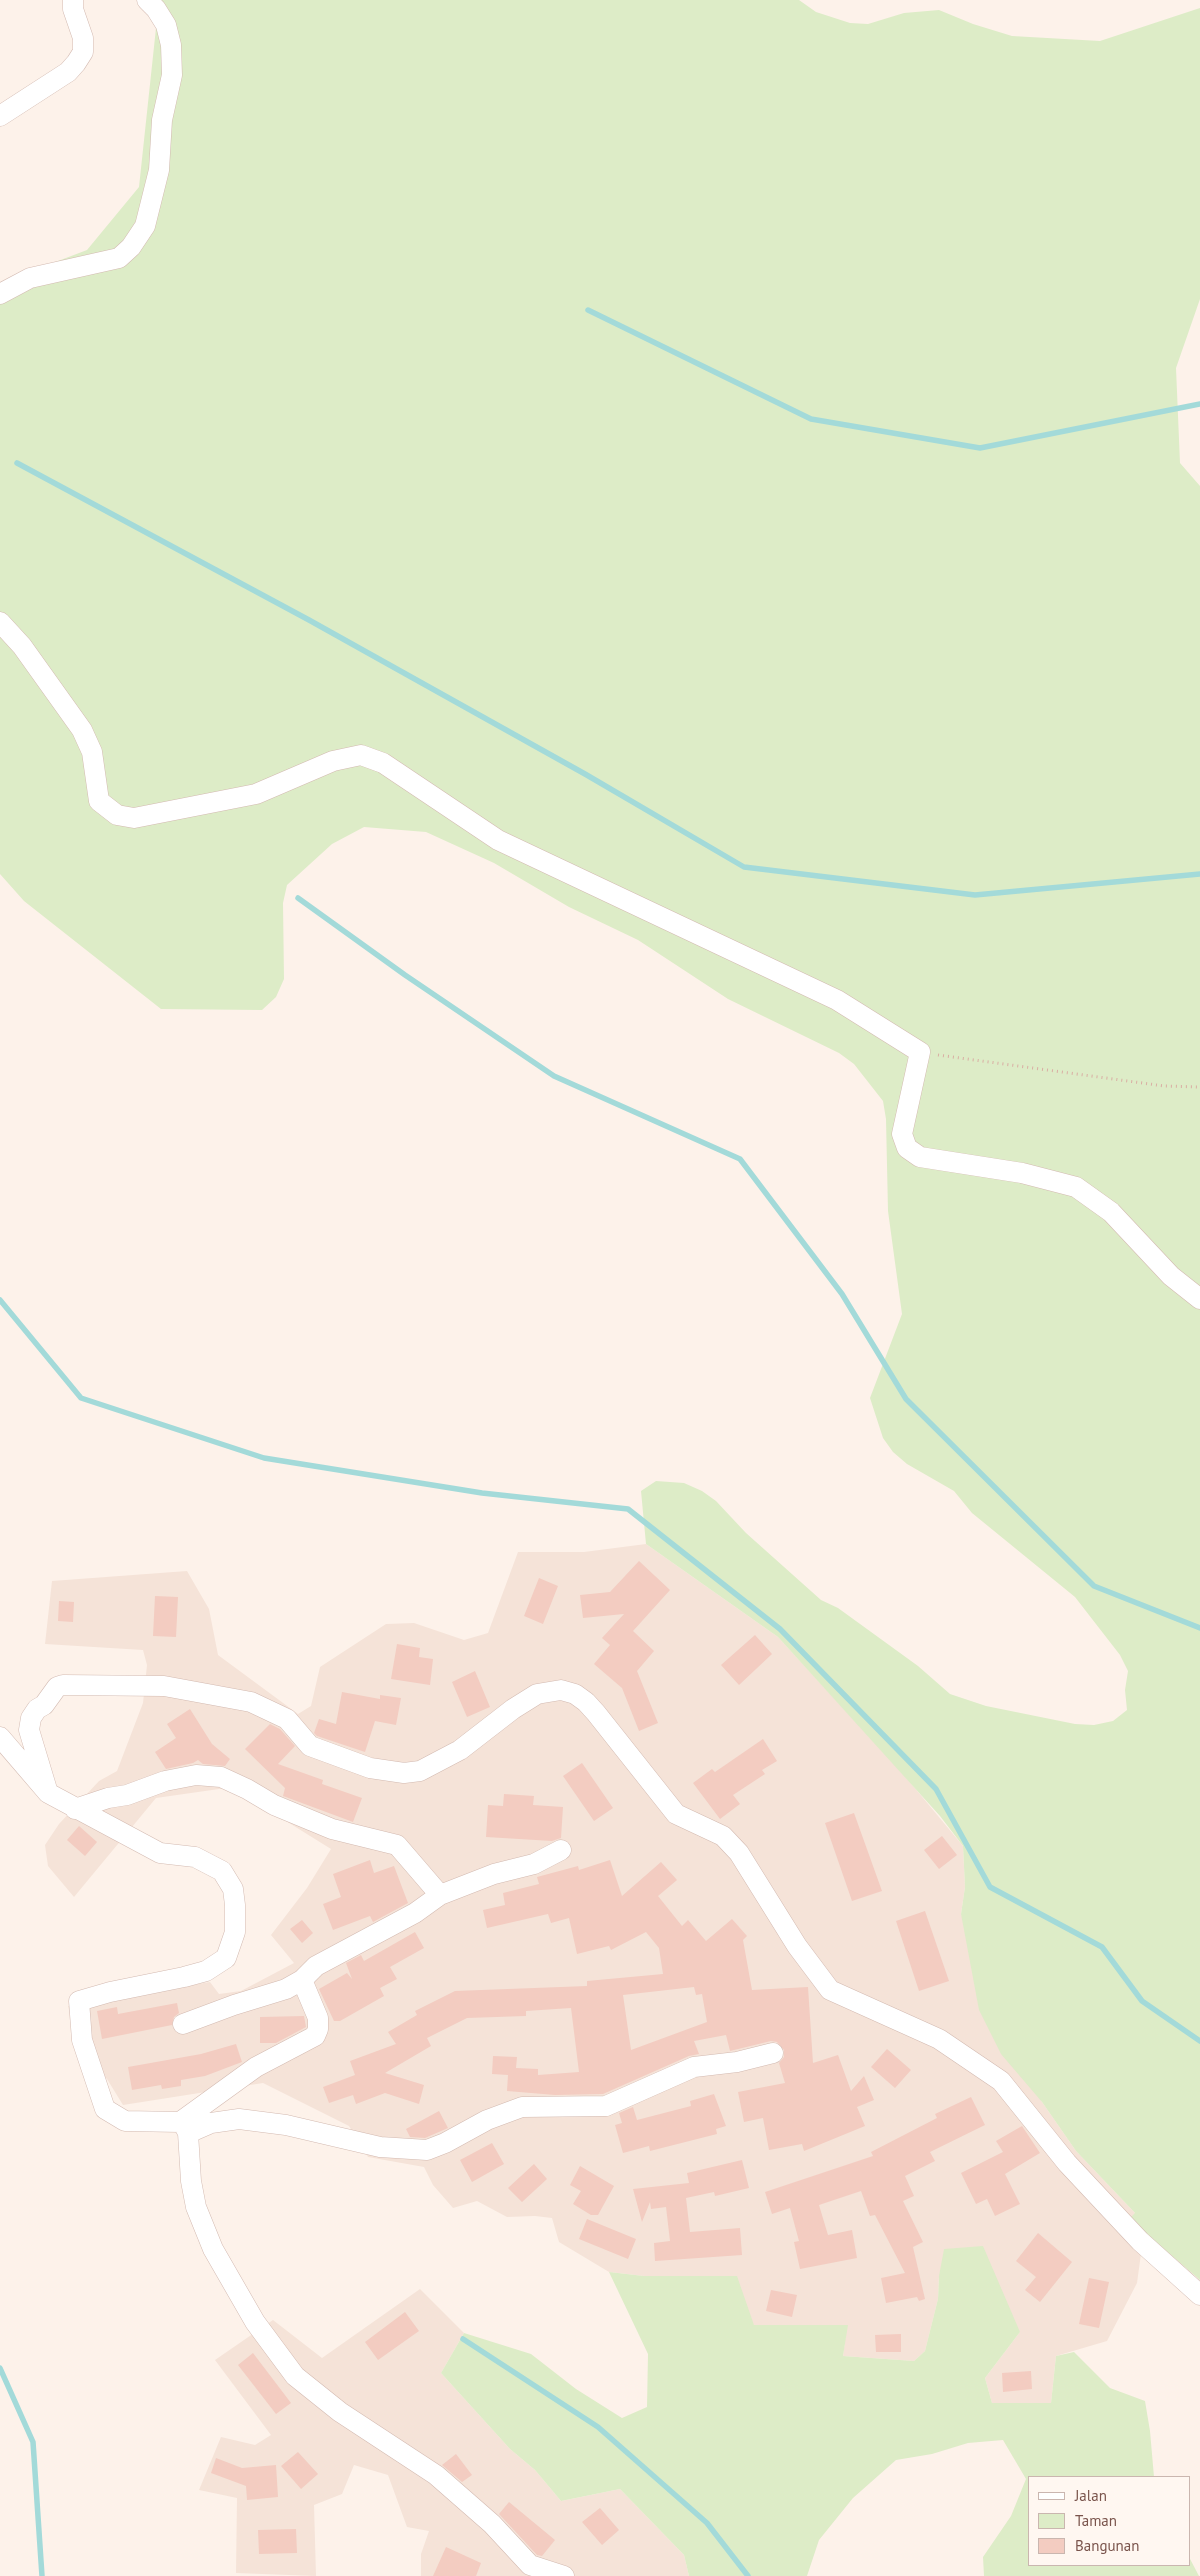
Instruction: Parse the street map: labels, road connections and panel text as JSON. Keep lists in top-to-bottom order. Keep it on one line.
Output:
{"legend":["Jalan","Taman","Bangunan"]}
